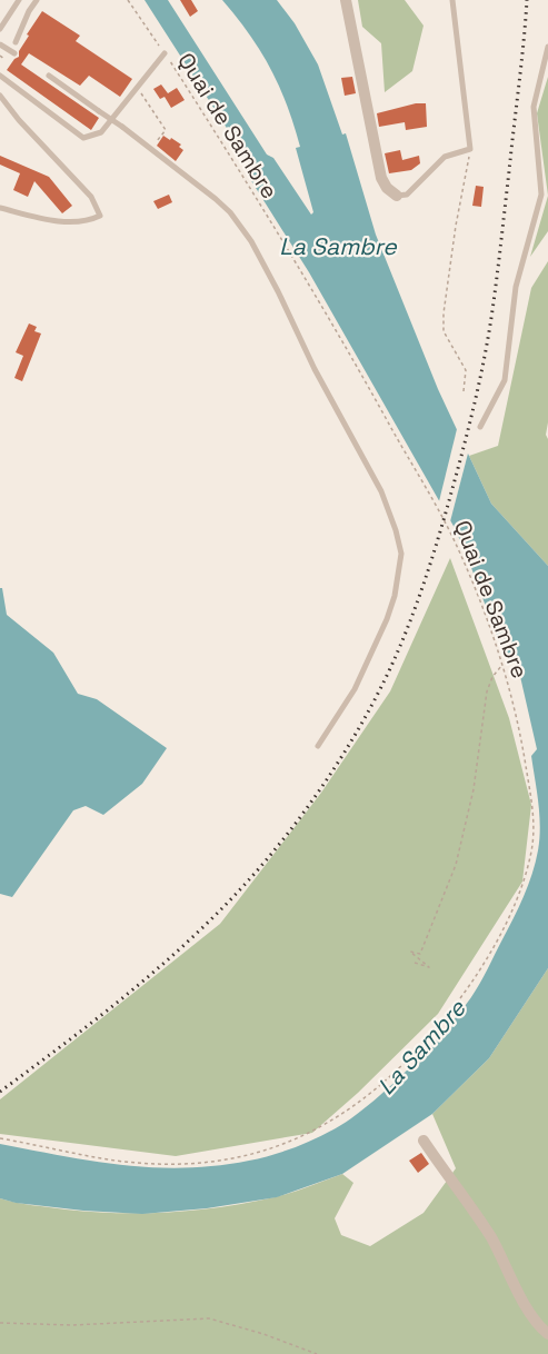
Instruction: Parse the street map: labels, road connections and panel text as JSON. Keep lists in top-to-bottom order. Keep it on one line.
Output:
{"streets":{"path":["Quai de Sambre"]},"water":["La Sambre"]}
